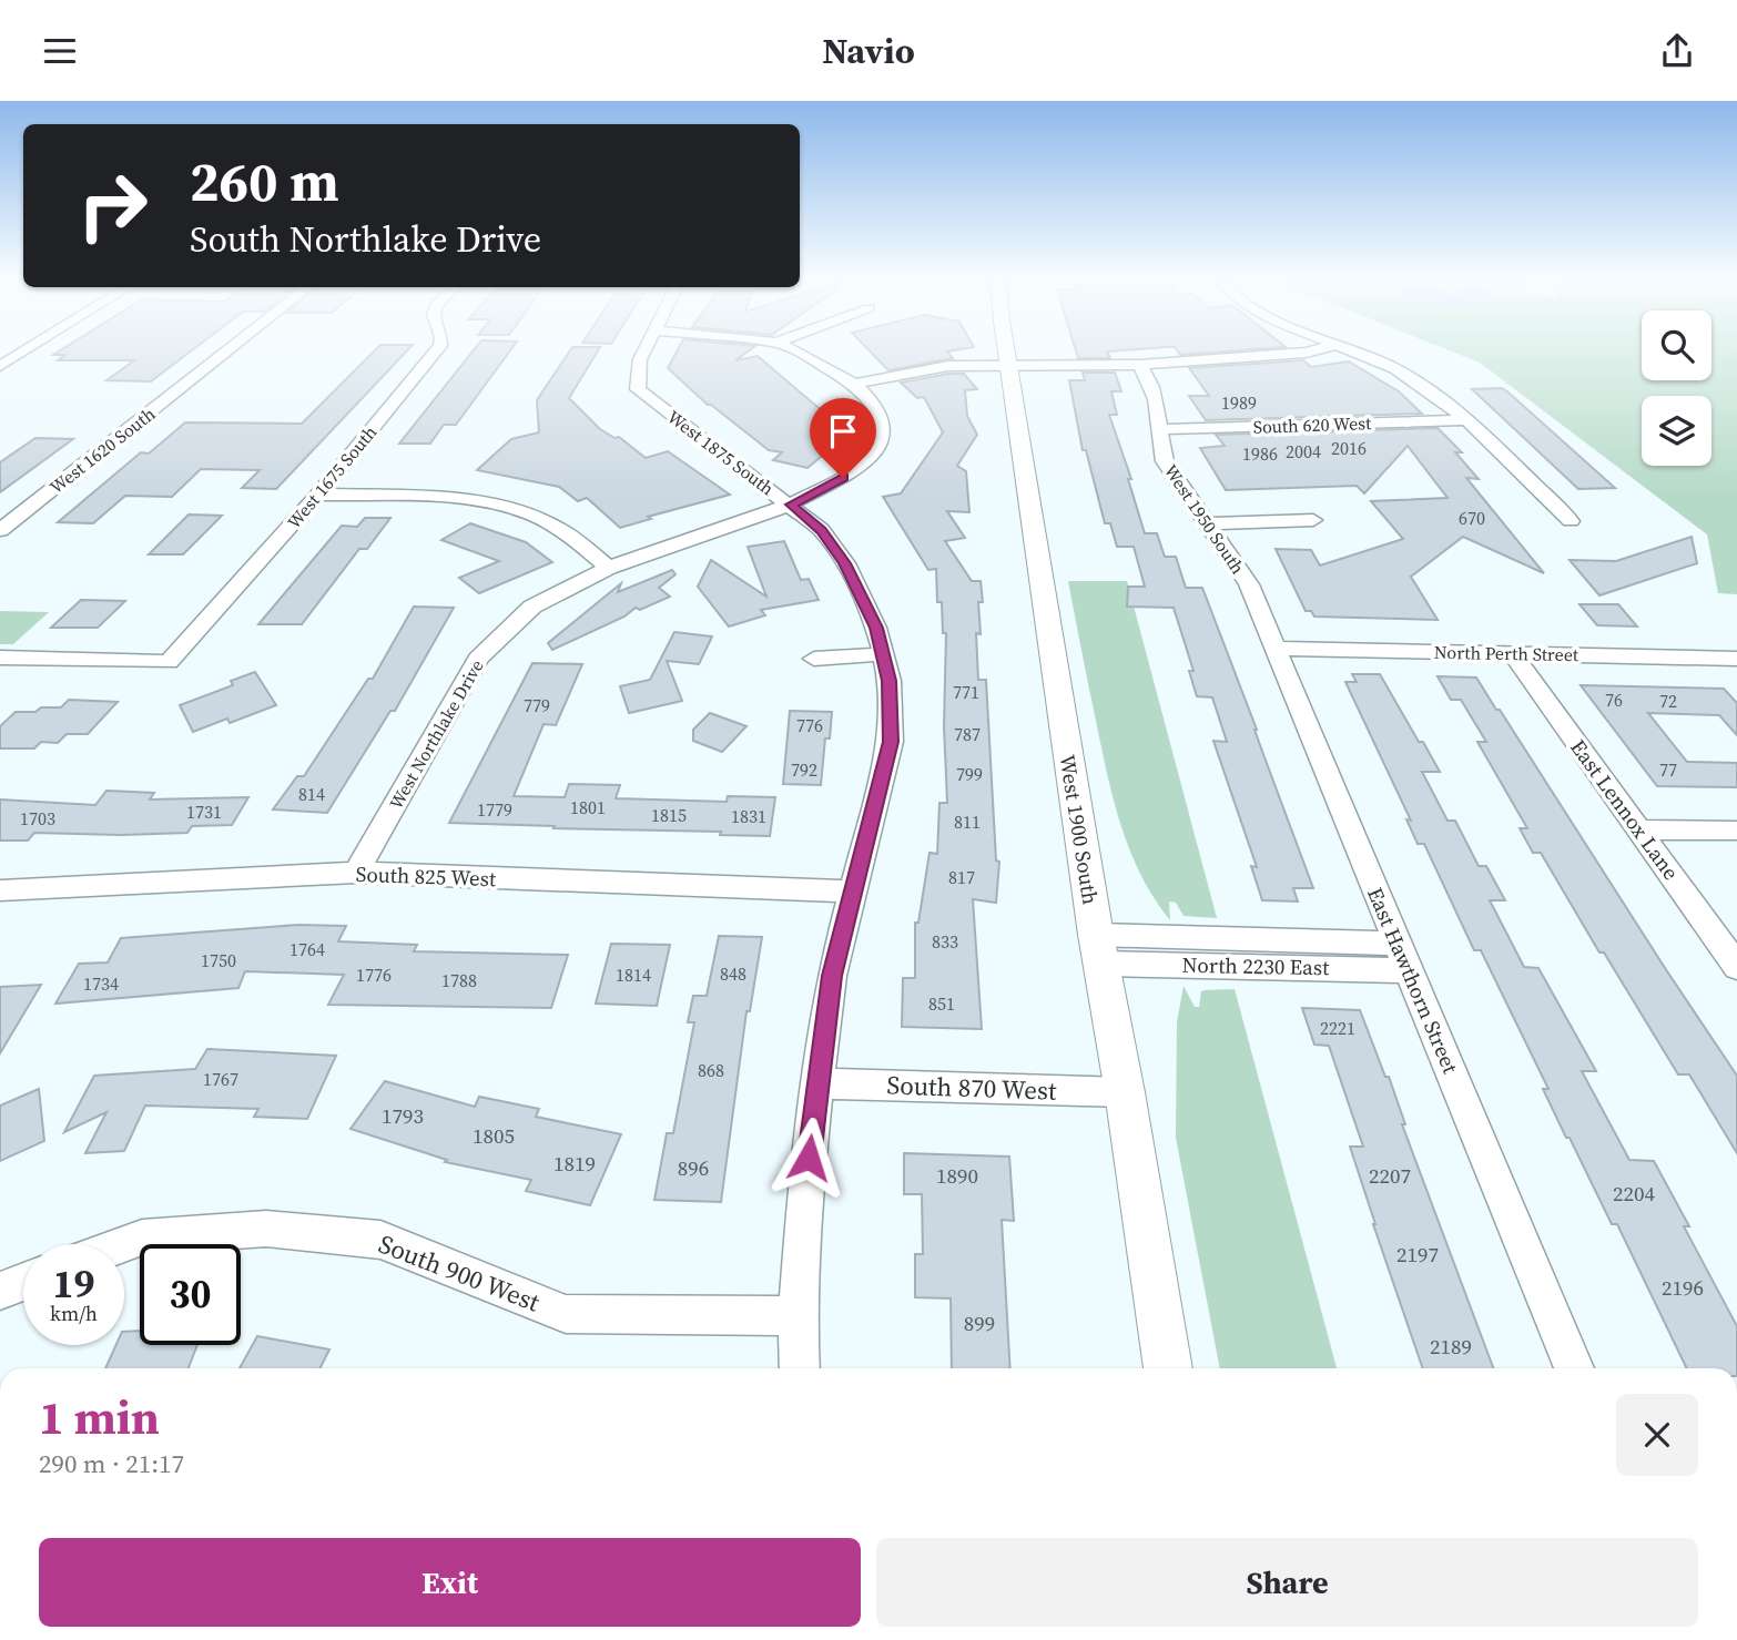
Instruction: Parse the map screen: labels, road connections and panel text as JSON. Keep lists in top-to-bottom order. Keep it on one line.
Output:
{"streets":{"street":["South 620 West","West 1620 South","West 1875 South","West 1675 South","West 1950 South","North Perth Street","West Northlake Drive","East Lennox Lane","West 1900 South","South 825 West","North 2230 East","East Hawthorn Street","South 870 West","South 900 West"]},"crossings":[["South 620 West","West 1950 South"],["West 1875 South","West Northlake Drive"],["West 1875 South","South 825 West"],["West 1875 South","South 870 West"],["West 1875 South","South 900 West"],["West 1950 South","East Hawthorn Street"],["North Perth Street","East Lennox Lane"],["North Perth Street","East Hawthorn Street"],["West Northlake Drive","South 825 West"],["West 1900 South","North 2230 East"],["West 1900 South","South 870 West"],["North 2230 East","East Hawthorn Street"]],"house_numbers":["1989","2016","2004","1986","670","771","76","72","779","776","787","792","77","799","814","1801","1779","1731","1815","1831","1703","811","817","833","1764","1750","848","1776","1814","1788","1734","851","2221","868","1767","1793","1805","1819","896","1890","2207","2204","2197","2196","899","2189"],"page":{"header":"Navio","turn":["260 m","South Northlake Drive"],"speed":"19 km/h","limit":"30","heading":["1 min","290 m · 21:17"],"buttons":["Exit","Share"]}}
